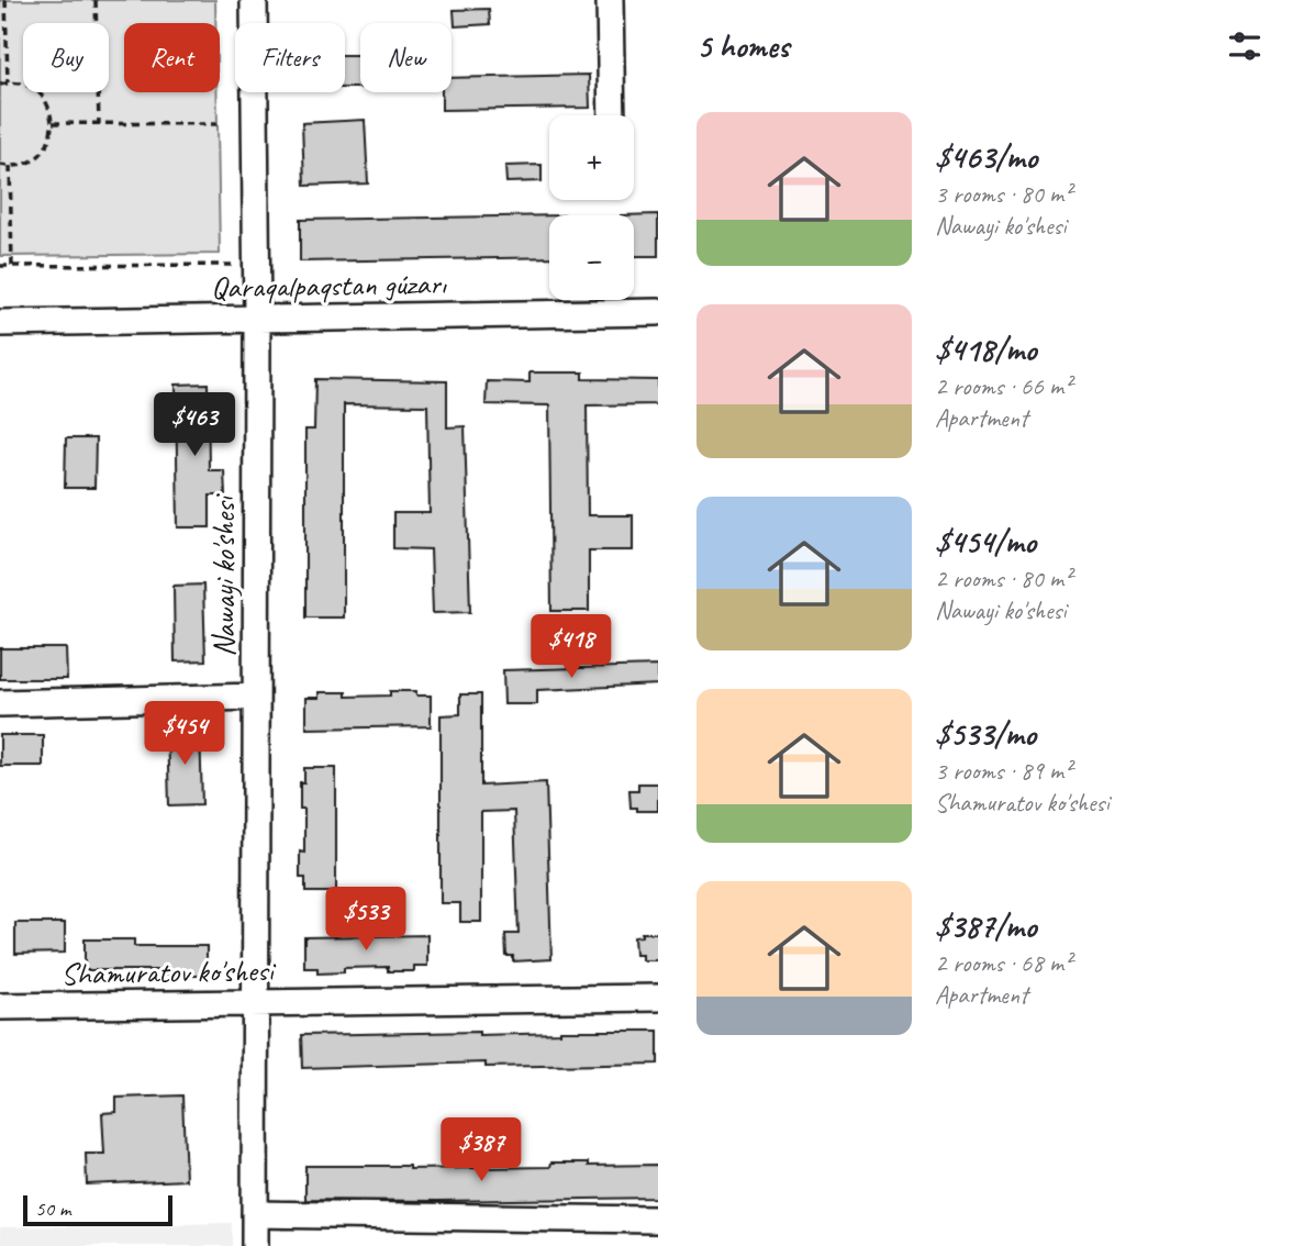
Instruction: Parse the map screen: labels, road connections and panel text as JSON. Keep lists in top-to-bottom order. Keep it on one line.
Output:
{"streets":{"street":["Qaraqalpaqstan gúzarı","Nawayi ko'shesi","Shamuratov ko'shesi"]},"crossings":[["Qaraqalpaqstan gúzarı","Nawayi ko'shesi"],["Nawayi ko'shesi","Shamuratov ko'shesi"]],"scale_bar":"50 m","page":{"heading":"5 homes","chip":["Buy","Rent","Filters","New"],"list":[{"name":"$463/mo","note":"3 rooms · 80 m² · Nawayi ko'shesi"},{"name":"$418/mo","note":"2 rooms · 66 m² · Apartment"},{"name":"$454/mo","note":"2 rooms · 80 m² · Nawayi ko'shesi"},{"name":"$533/mo","note":"3 rooms · 89 m² · Shamuratov ko'shesi"},{"name":"$387/mo","note":"2 rooms · 68 m² · Apartment"}],"map_buttons":["+","−"],"price":["$463","$418","$454","$533","$387"],"scale":"50 m"}}
